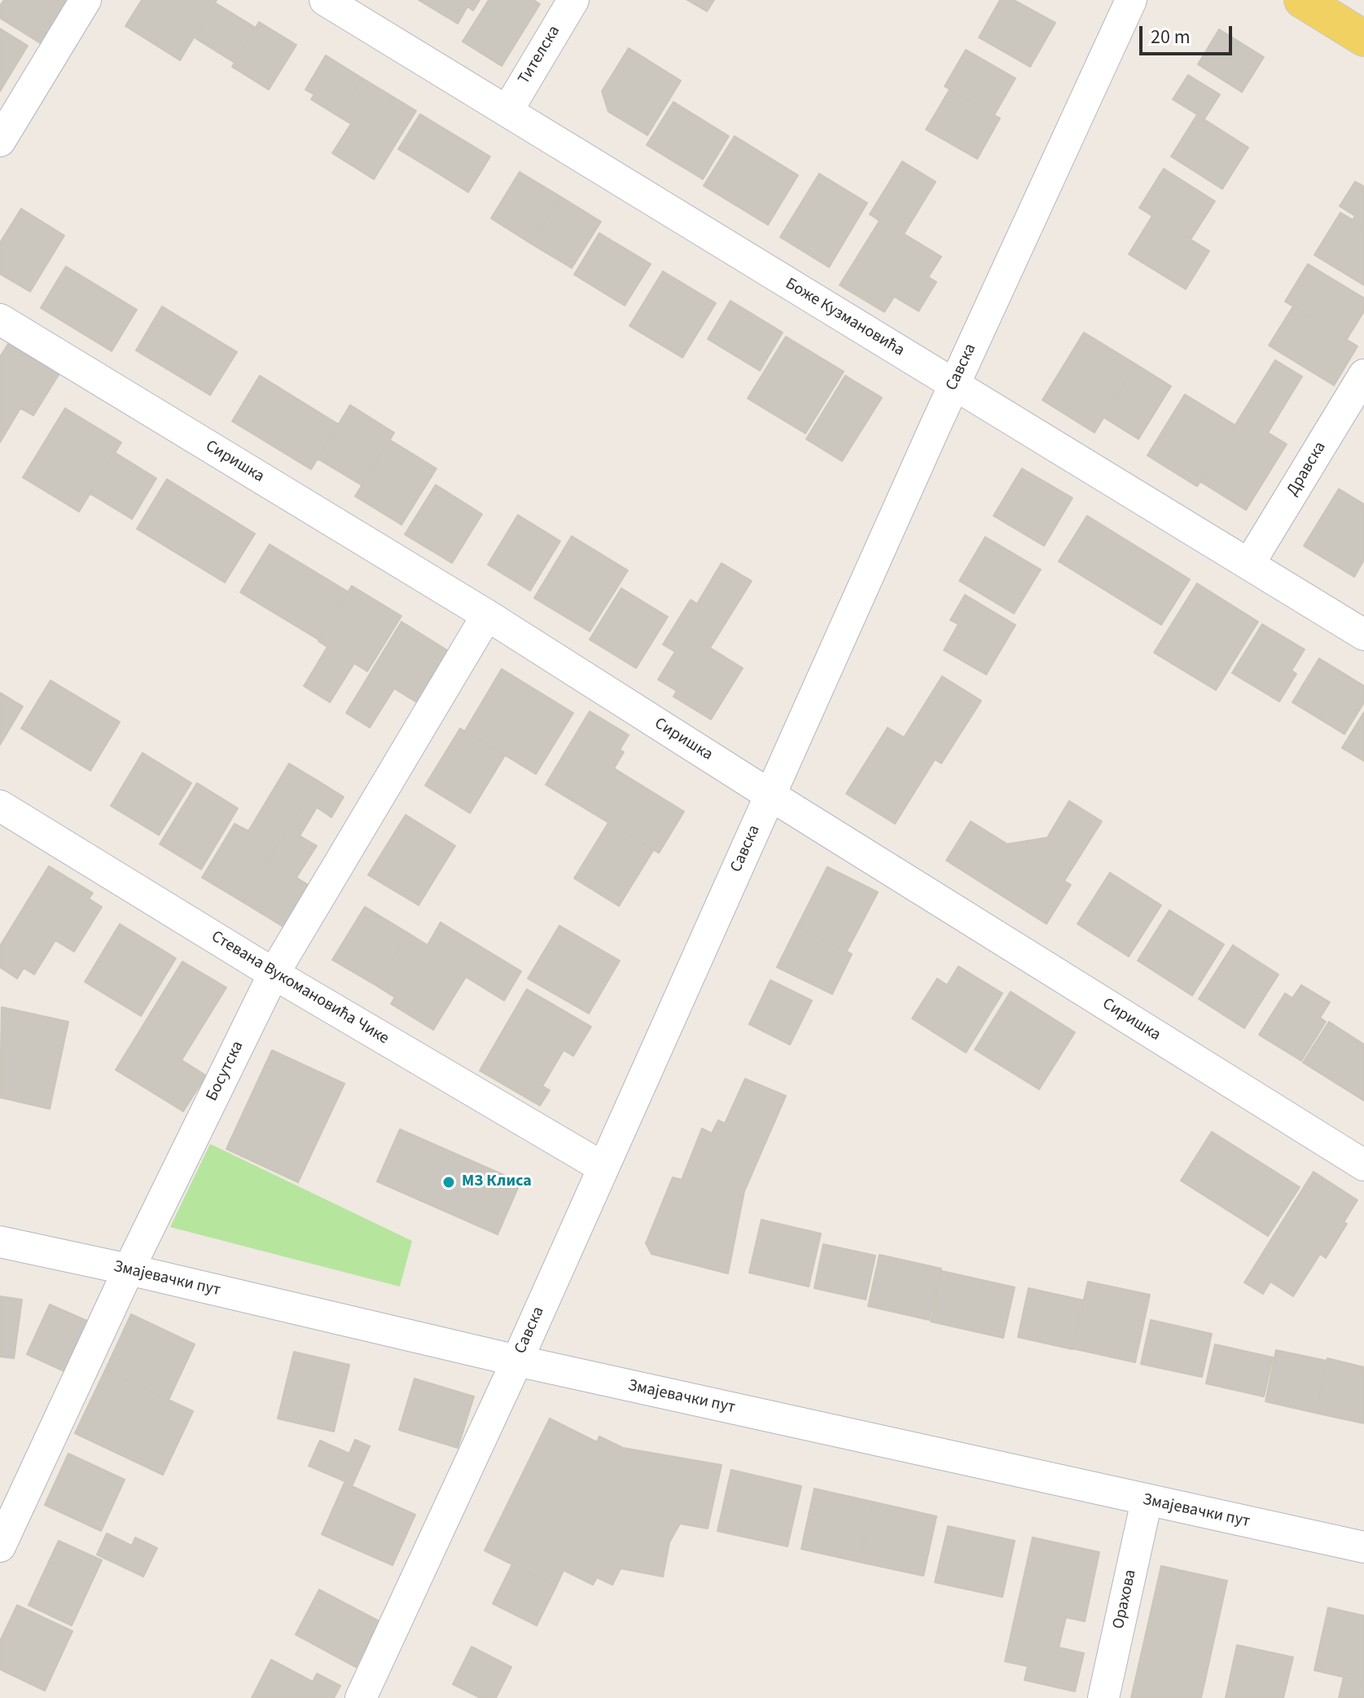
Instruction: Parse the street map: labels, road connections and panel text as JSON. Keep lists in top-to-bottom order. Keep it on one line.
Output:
{"streets":{"street":["Тителска","Боже Кузмановића","Савска","Сиришка","Дравска","Стевана Вукомановића Чике","Босутска","Змајевачки пут","Орахова"]},"crossings":[["Тителска","Боже Кузмановића"],["Боже Кузмановића","Савска"],["Боже Кузмановића","Дравска"],["Савска","Сиришка"],["Савска","Стевана Вукомановића Чике"],["Савска","Змајевачки пут"],["Сиришка","Босутска"],["Стевана Вукомановића Чике","Босутска"],["Босутска","Змајевачки пут"],["Змајевачки пут","Орахова"]],"places":["МЗ Клиса"],"scale_bar":"20 m"}
